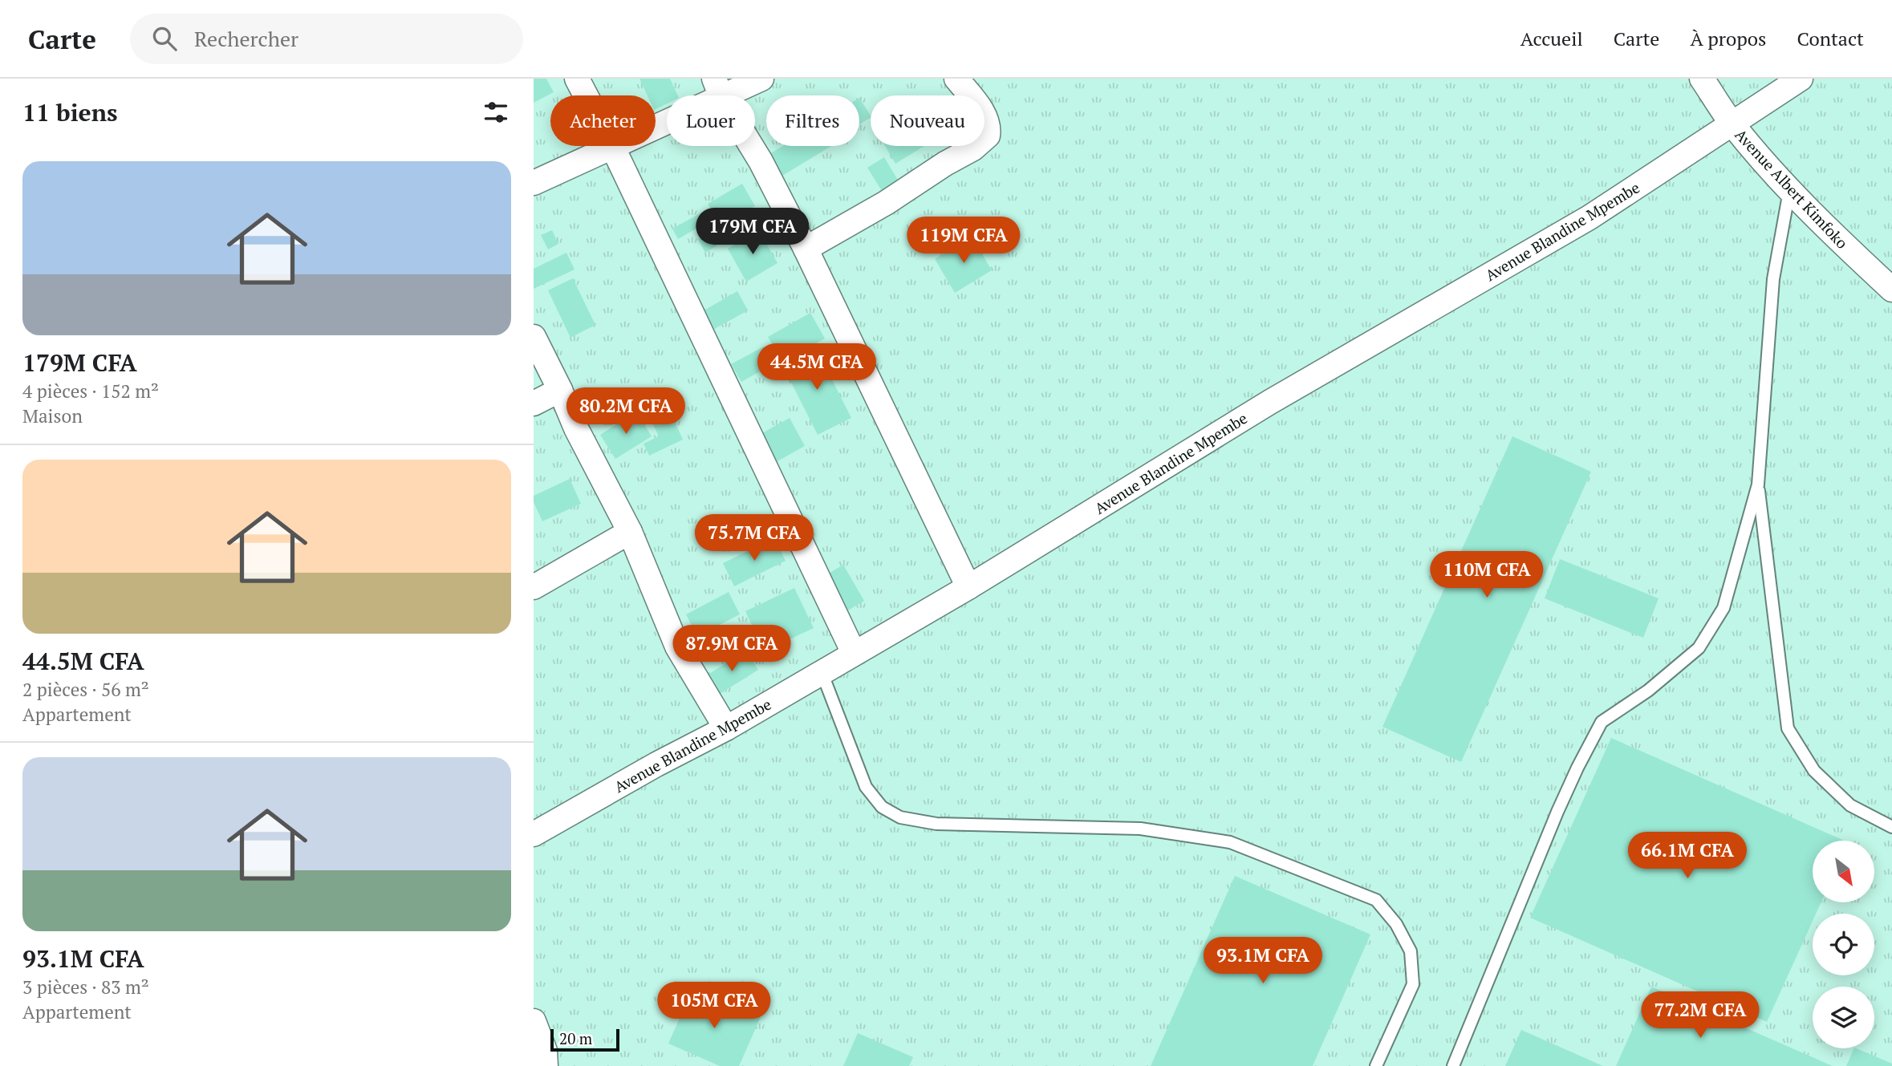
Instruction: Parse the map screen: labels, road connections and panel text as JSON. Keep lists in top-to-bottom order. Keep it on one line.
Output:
{"streets":{"street":["Avenue Albert Kimfoko","Avenue Blandine Mpembe"]},"crossings":[["Avenue Albert Kimfoko","Avenue Blandine Mpembe"]],"scale_bar":"20 m","north":"bottom right","page":{"header":"Carte","search":"Rechercher","nav":["Accueil","Carte","À propos","Contact"],"heading":"11 biens","chip":["Acheter","Louer","Filtres","Nouveau"],"list":[{"name":"179M CFA","note":"4 pièces · 152 m² · Maison"},{"name":"44.5M CFA","note":"2 pièces · 56 m² · Appartement"},{"name":"93.1M CFA","note":"3 pièces · 83 m² · Appartement"}],"price":["179M CFA","119M CFA","44.5M CFA","80.2M CFA","75.7M CFA","110M CFA","87.9M CFA","66.1M CFA","93.1M CFA","105M CFA","77.2M CFA"],"scale":"20 m"}}
